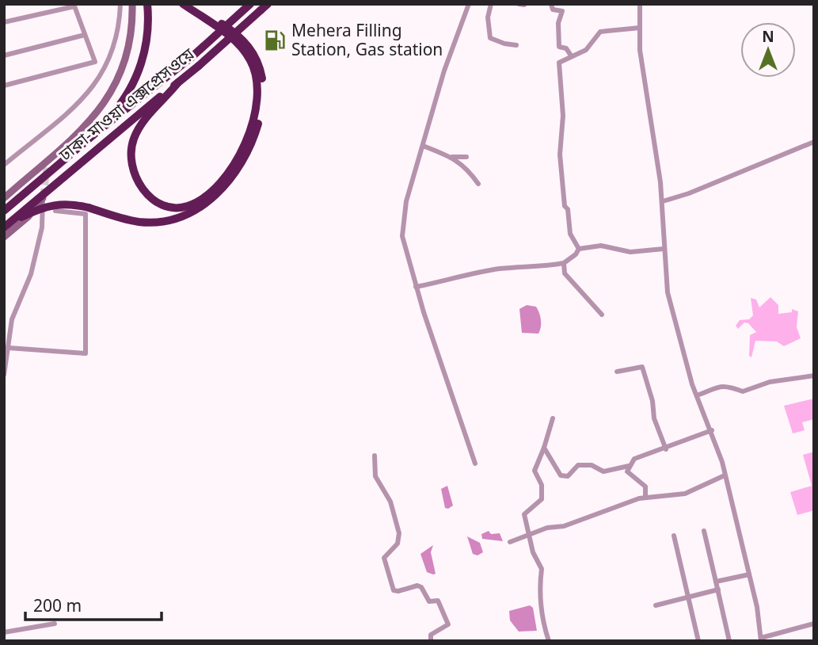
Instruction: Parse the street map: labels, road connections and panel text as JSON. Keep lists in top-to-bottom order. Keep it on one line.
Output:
{"streets":{"highway":["ঢাকা-মাওয়া এক্সপ্রেসওয়ে"]},"places":{"fuel station":["Mehera Filling Station, Gas station"]},"scale_bar":"200 m","north":"top"}
